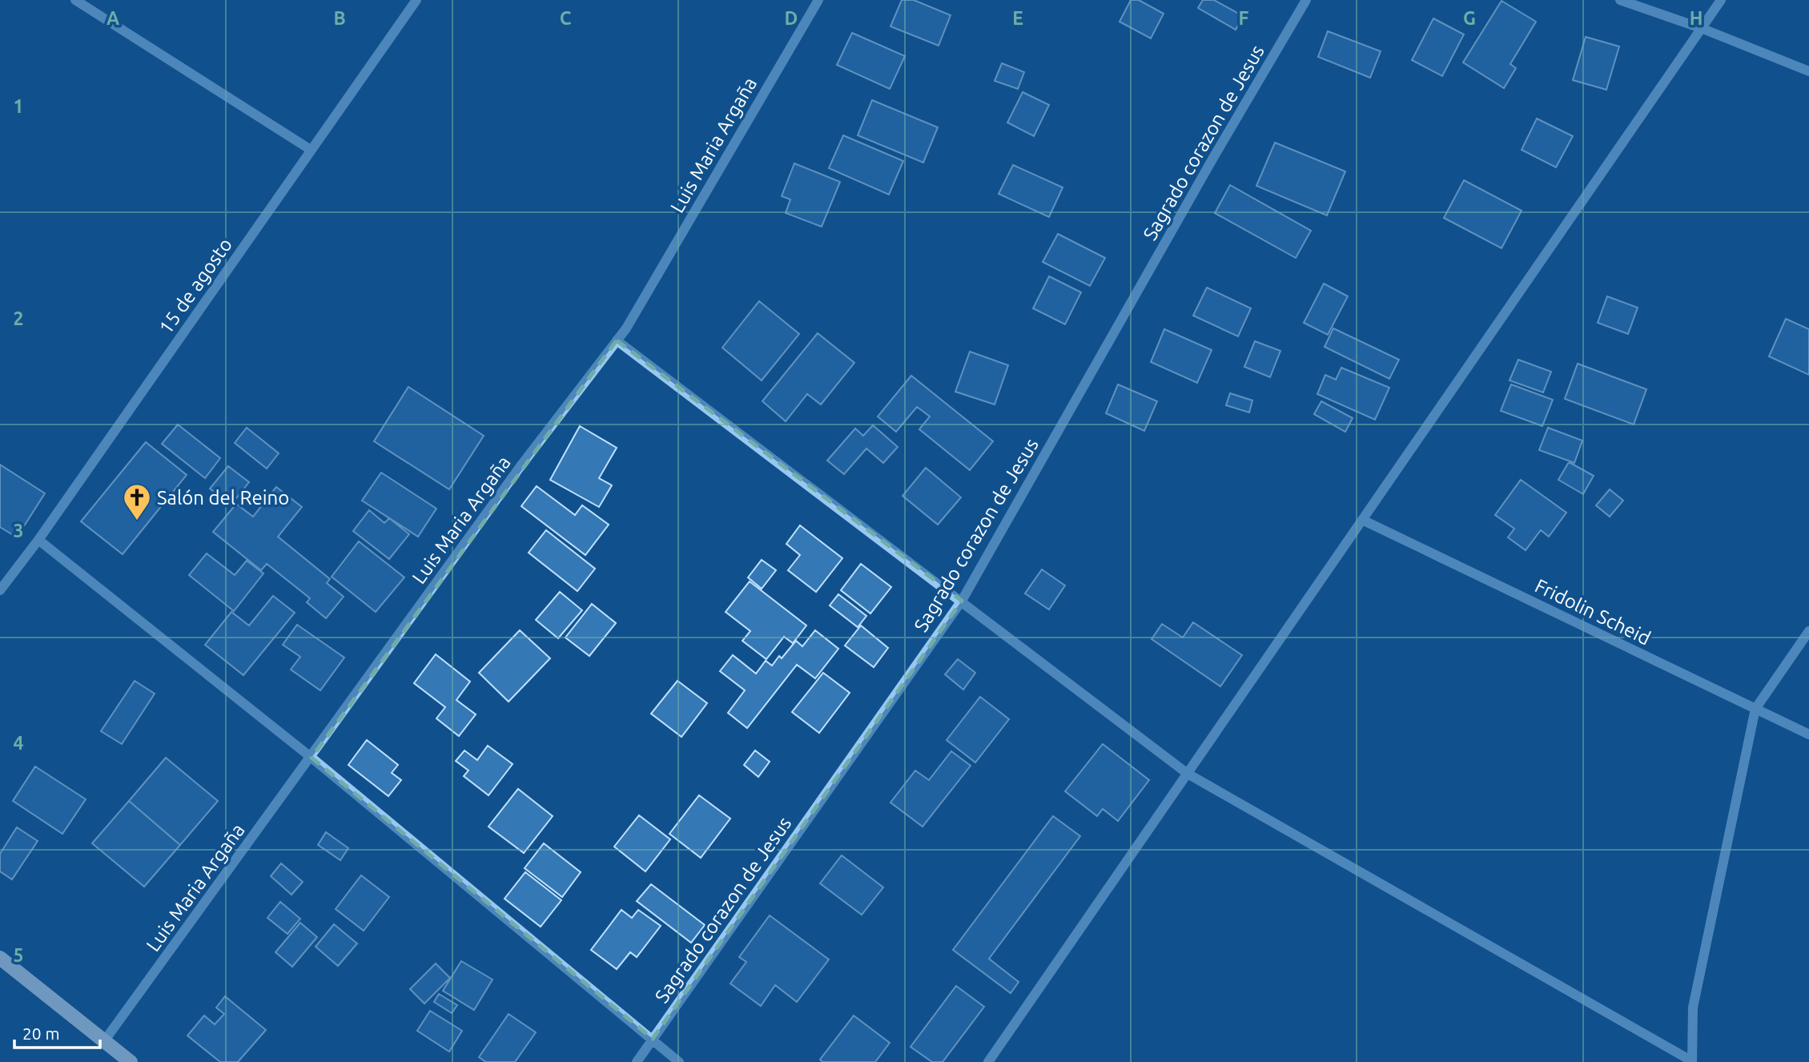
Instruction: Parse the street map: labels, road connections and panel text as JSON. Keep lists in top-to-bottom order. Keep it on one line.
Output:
{"streets":{"street":["Sagrado corazon de Jesus","Luis Maria Argaña","15 de agosto","Fridolin Scheid"]},"places":{"church":["Salón del Reino"]},"scale_bar":"20 m","grid":{"columns":["A","B","C","D","E","F","G","H"],"rows":["1","2","3","4","5"]}}
